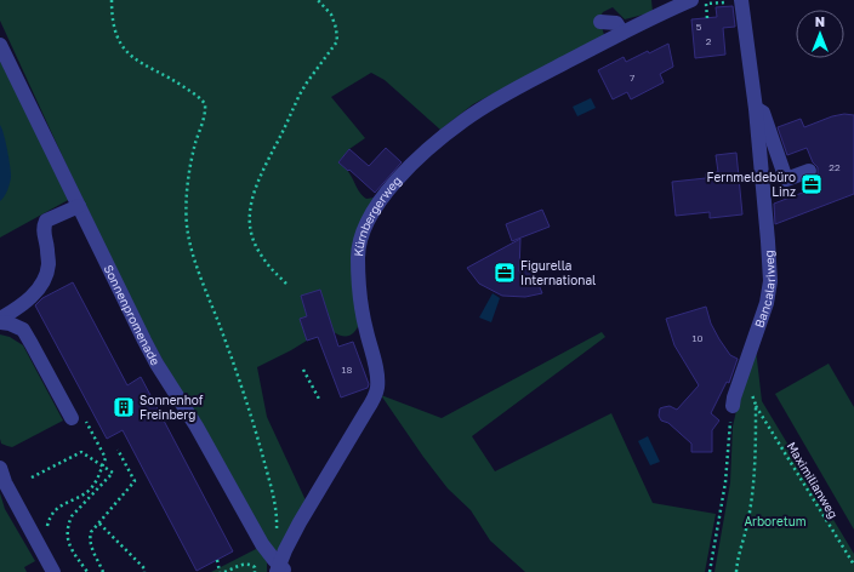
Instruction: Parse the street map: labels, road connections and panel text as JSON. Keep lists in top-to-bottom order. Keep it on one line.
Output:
{"streets":{"street":["Kürnbergerweg","Bancalariweg","Sonnenpromenade"],"path":["Maximilianweg"]},"crossings":[["Kürnbergerweg","Sonnenpromenade"]],"parks":["Arboretum"],"places":{"office":["Fernmeldebüro Linz","Figurella International"],"building":["Sonnenhof Freinberg"]},"house_numbers":["5","2","7","22","10","18"],"north":"top"}
